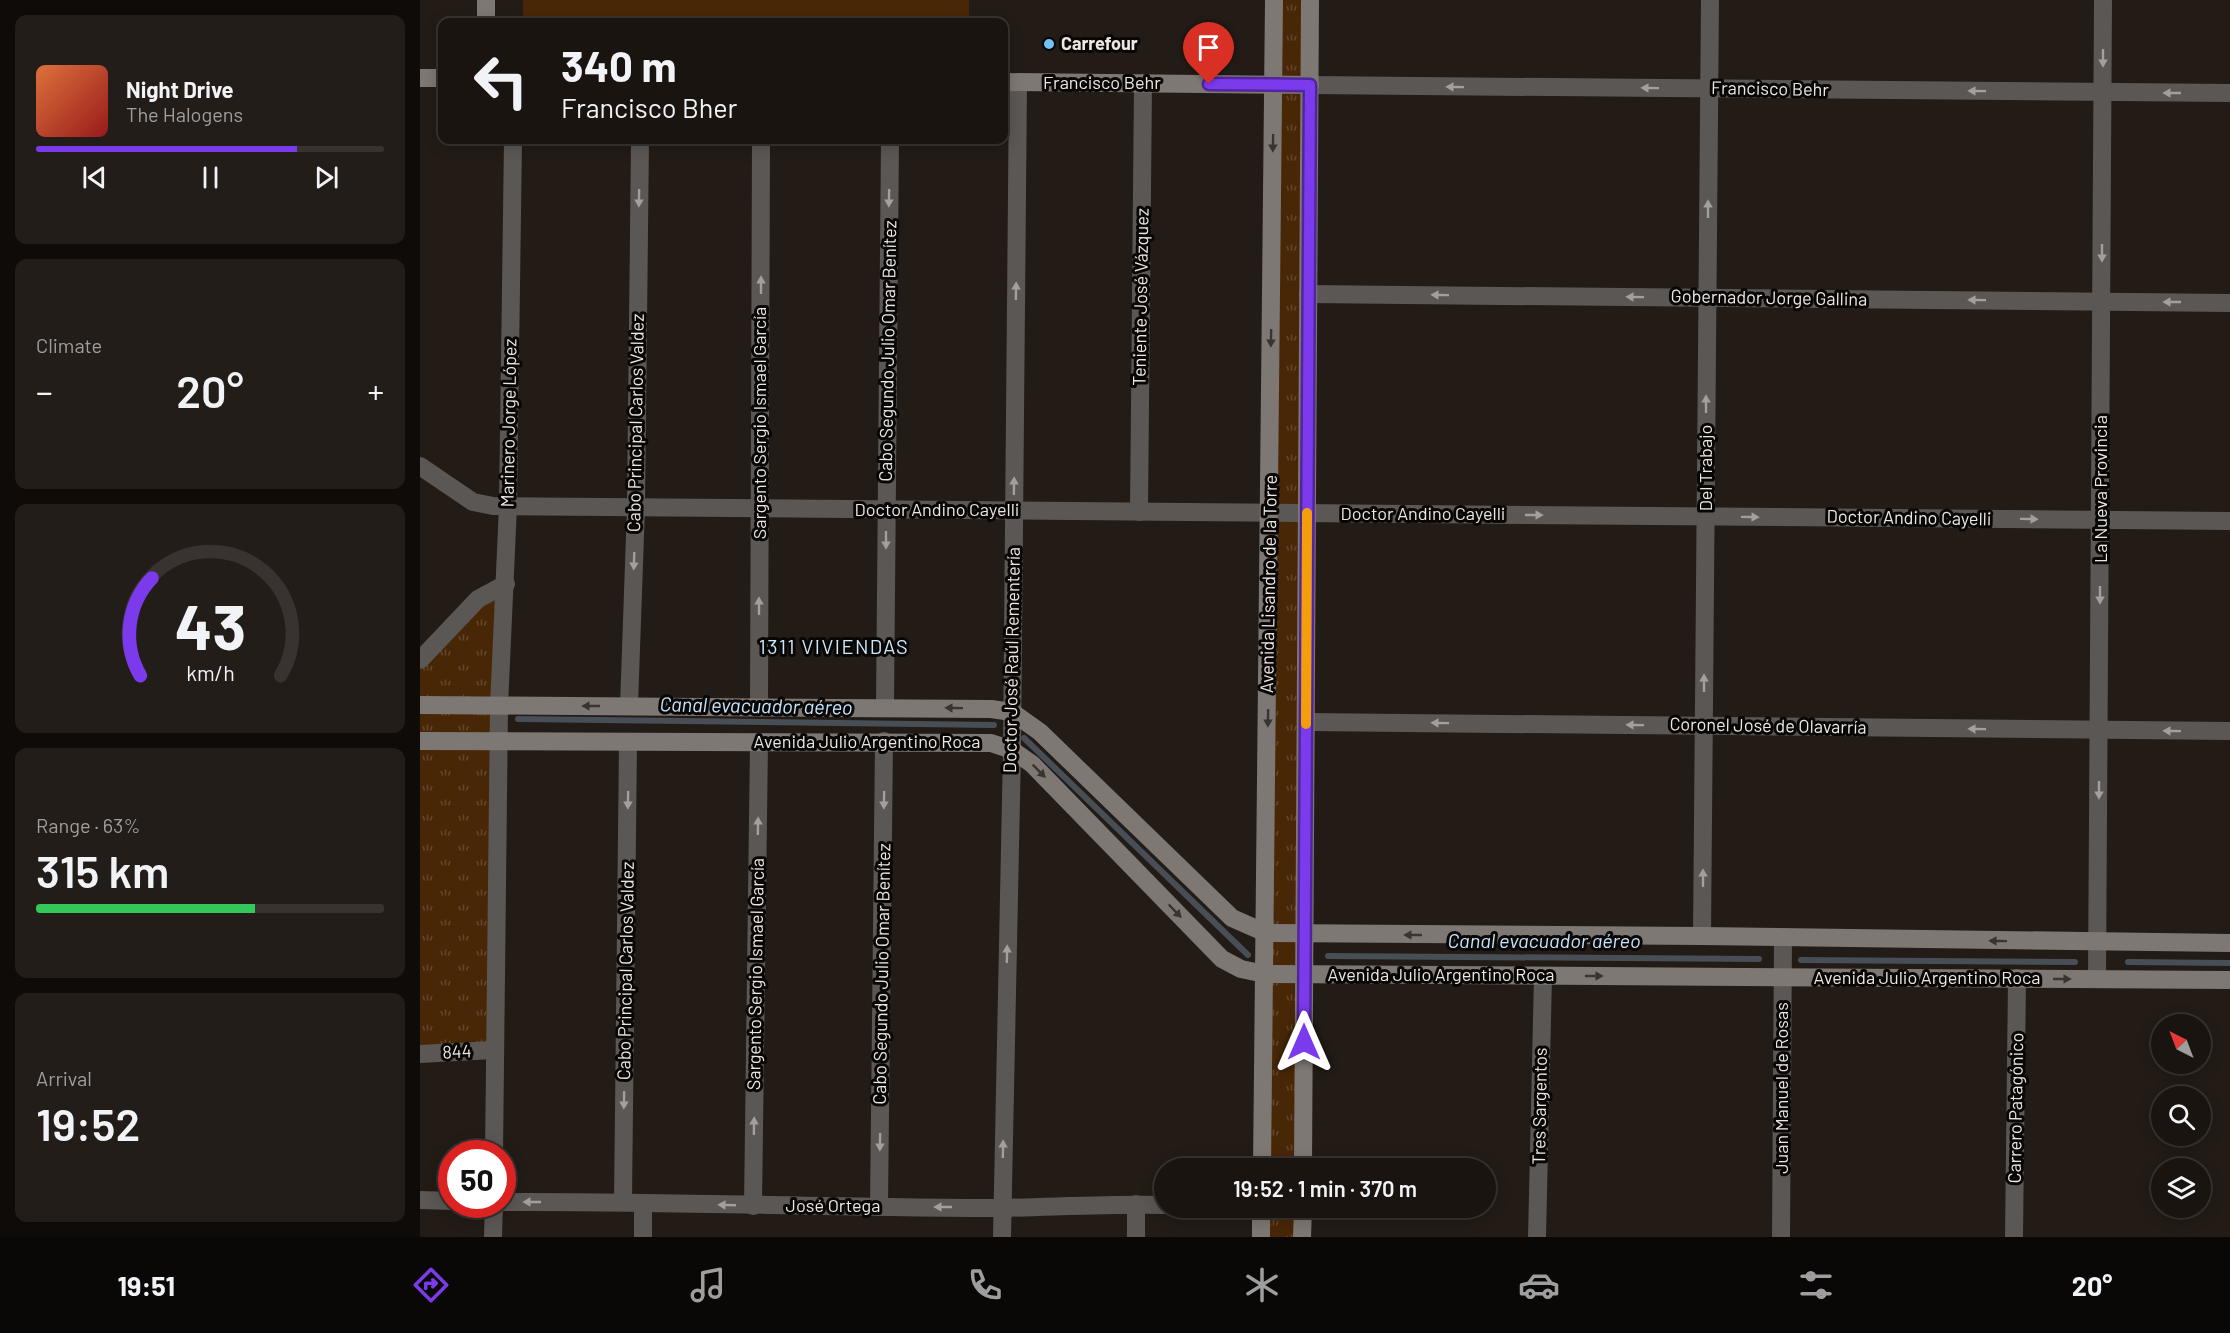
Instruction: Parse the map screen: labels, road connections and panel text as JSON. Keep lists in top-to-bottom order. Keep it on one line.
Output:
{"streets":{"main road":["Francisco Behr","Avenida Lisandro de la Torre","Avenida Julio Argentino Roca"],"street":["Teniente José Vázquez","Gobernador Jorge Gallina","Cabo Segundo Julio Omar Benítez","Marinero Jorge López","Cabo Principal Carlos Valdez","Sargento Sergio Ismael García","Del Trabajo","La Nueva Provincia","Doctor Andino Cayelli","Doctor José Raúl Rementería","Coronel José de Olavarría","844","Juan Manuel de Rosas","Tres Sargentos","Carrero Patagónico","José Ortega"]},"crossings":[["Francisco Behr","Teniente José Vázquez"],["Francisco Behr","Del Trabajo"],["Francisco Behr","La Nueva Provincia"],["Francisco Behr","Avenida Lisandro de la Torre"],["Francisco Behr","Doctor José Raúl Rementería"],["Teniente José Vázquez","Doctor Andino Cayelli"],["Gobernador Jorge Gallina","Del Trabajo"],["Gobernador Jorge Gallina","La Nueva Provincia"],["Gobernador Jorge Gallina","Avenida Lisandro de la Torre"],["Cabo Segundo Julio Omar Benítez","Doctor Andino Cayelli"],["Cabo Segundo Julio Omar Benítez","Avenida Julio Argentino Roca"],["Cabo Segundo Julio Omar Benítez","José Ortega"],["Marinero Jorge López","Doctor Andino Cayelli"],["Marinero Jorge López","Avenida Julio Argentino Roca"],["Marinero Jorge López","844"],["Cabo Principal Carlos Valdez","Doctor Andino Cayelli"],["Cabo Principal Carlos Valdez","Avenida Julio Argentino Roca"],["Cabo Principal Carlos Valdez","José Ortega"],["Sargento Sergio Ismael García","Doctor Andino Cayelli"],["Sargento Sergio Ismael García","Avenida Julio Argentino Roca"],["Sargento Sergio Ismael García","José Ortega"],["Del Trabajo","Doctor Andino Cayelli"],["Del Trabajo","Coronel José de Olavarría"],["Del Trabajo","Avenida Julio Argentino Roca"],["La Nueva Provincia","Doctor Andino Cayelli"],["La Nueva Provincia","Coronel José de Olavarría"],["La Nueva Provincia","Avenida Julio Argentino Roca"],["Doctor Andino Cayelli","Avenida Lisandro de la Torre"],["Doctor Andino Cayelli","Doctor José Raúl Rementería"],["Avenida Lisandro de la Torre","Coronel José de Olavarría"],["Avenida Lisandro de la Torre","Avenida Julio Argentino Roca"],["Doctor José Raúl Rementería","Avenida Julio Argentino Roca"],["Doctor José Raúl Rementería","José Ortega"],["Avenida Julio Argentino Roca","Juan Manuel de Rosas"],["Avenida Julio Argentino Roca","Tres Sargentos"],["Avenida Julio Argentino Roca","Carrero Patagónico"]],"one_way":["Francisco Behr","Gobernador Jorge Gallina","Cabo Segundo Julio Omar Benítez","Cabo Principal Carlos Valdez","Sargento Sergio Ismael García","Del Trabajo","La Nueva Provincia","Doctor Andino Cayelli","Doctor José Raúl Rementería","Coronel José de Olavarría","José Ortega"],"districts":["1311 VIVIENDAS"],"water":["Canal evacuador aéreo"],"places":["Carrefour"],"north":"top left","page":{"turn":["340 m","Francisco Bher"],"song":["Night Drive","The Halogens"],"tile":["Climate",["Range · 63%","315 km"],["Arrival","19:52"]],"heat":["−","20°","+"],"limit":"50","trip":"19:52 · 1 min · 370 m","tabs":["19:51","20°"],"gauge":["43","km/h"]}}
